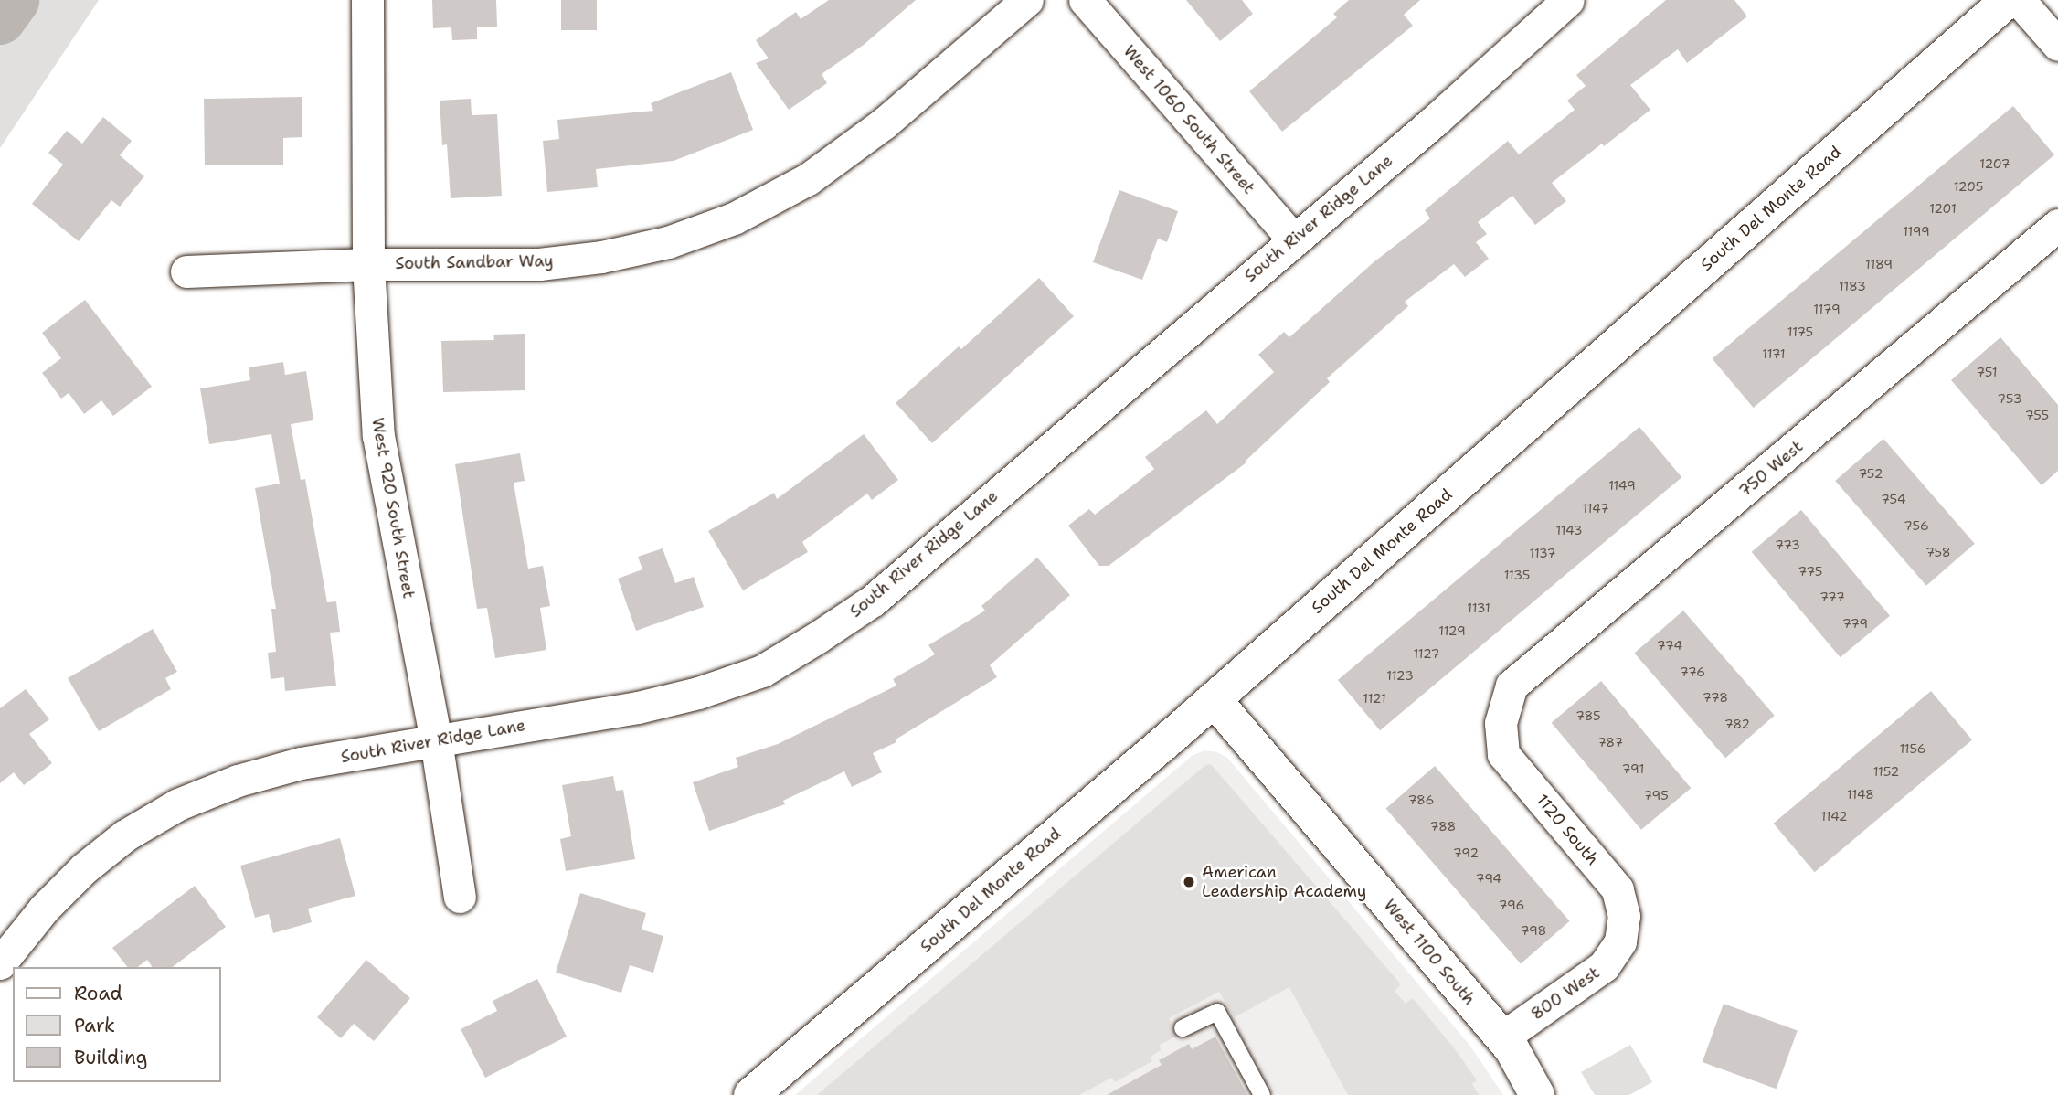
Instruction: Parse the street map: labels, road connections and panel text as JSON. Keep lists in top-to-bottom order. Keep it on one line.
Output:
{"streets":{"street":["West 1060 South Street","South Del Monte Road","South River Ridge Lane","South Sandbar Way","750 West","West 920 South Street","1120 South","West 1100 South","800 West"]},"crossings":[["West 1060 South Street","South River Ridge Lane"],["South Del Monte Road","West 1100 South"],["South River Ridge Lane","West 920 South Street"],["South Sandbar Way","West 920 South Street"],["750 West","1120 South"],["1120 South","800 West"],["West 1100 South","800 West"]],"places":["American Leadership Academy"],"house_numbers":["1207","1205","1201","1199","1189","1183","1179","1175","1171","751","753","755","752","1149","754","1147","756","1143","773","758","1137","775","1135","777","1131","779","1129","774","1127","776","1123","778","1121","785","782","787","1156","791","1152","1148","795","786","1142","788","792","794","796","798"],"legend":["Road","Park","Building"]}
